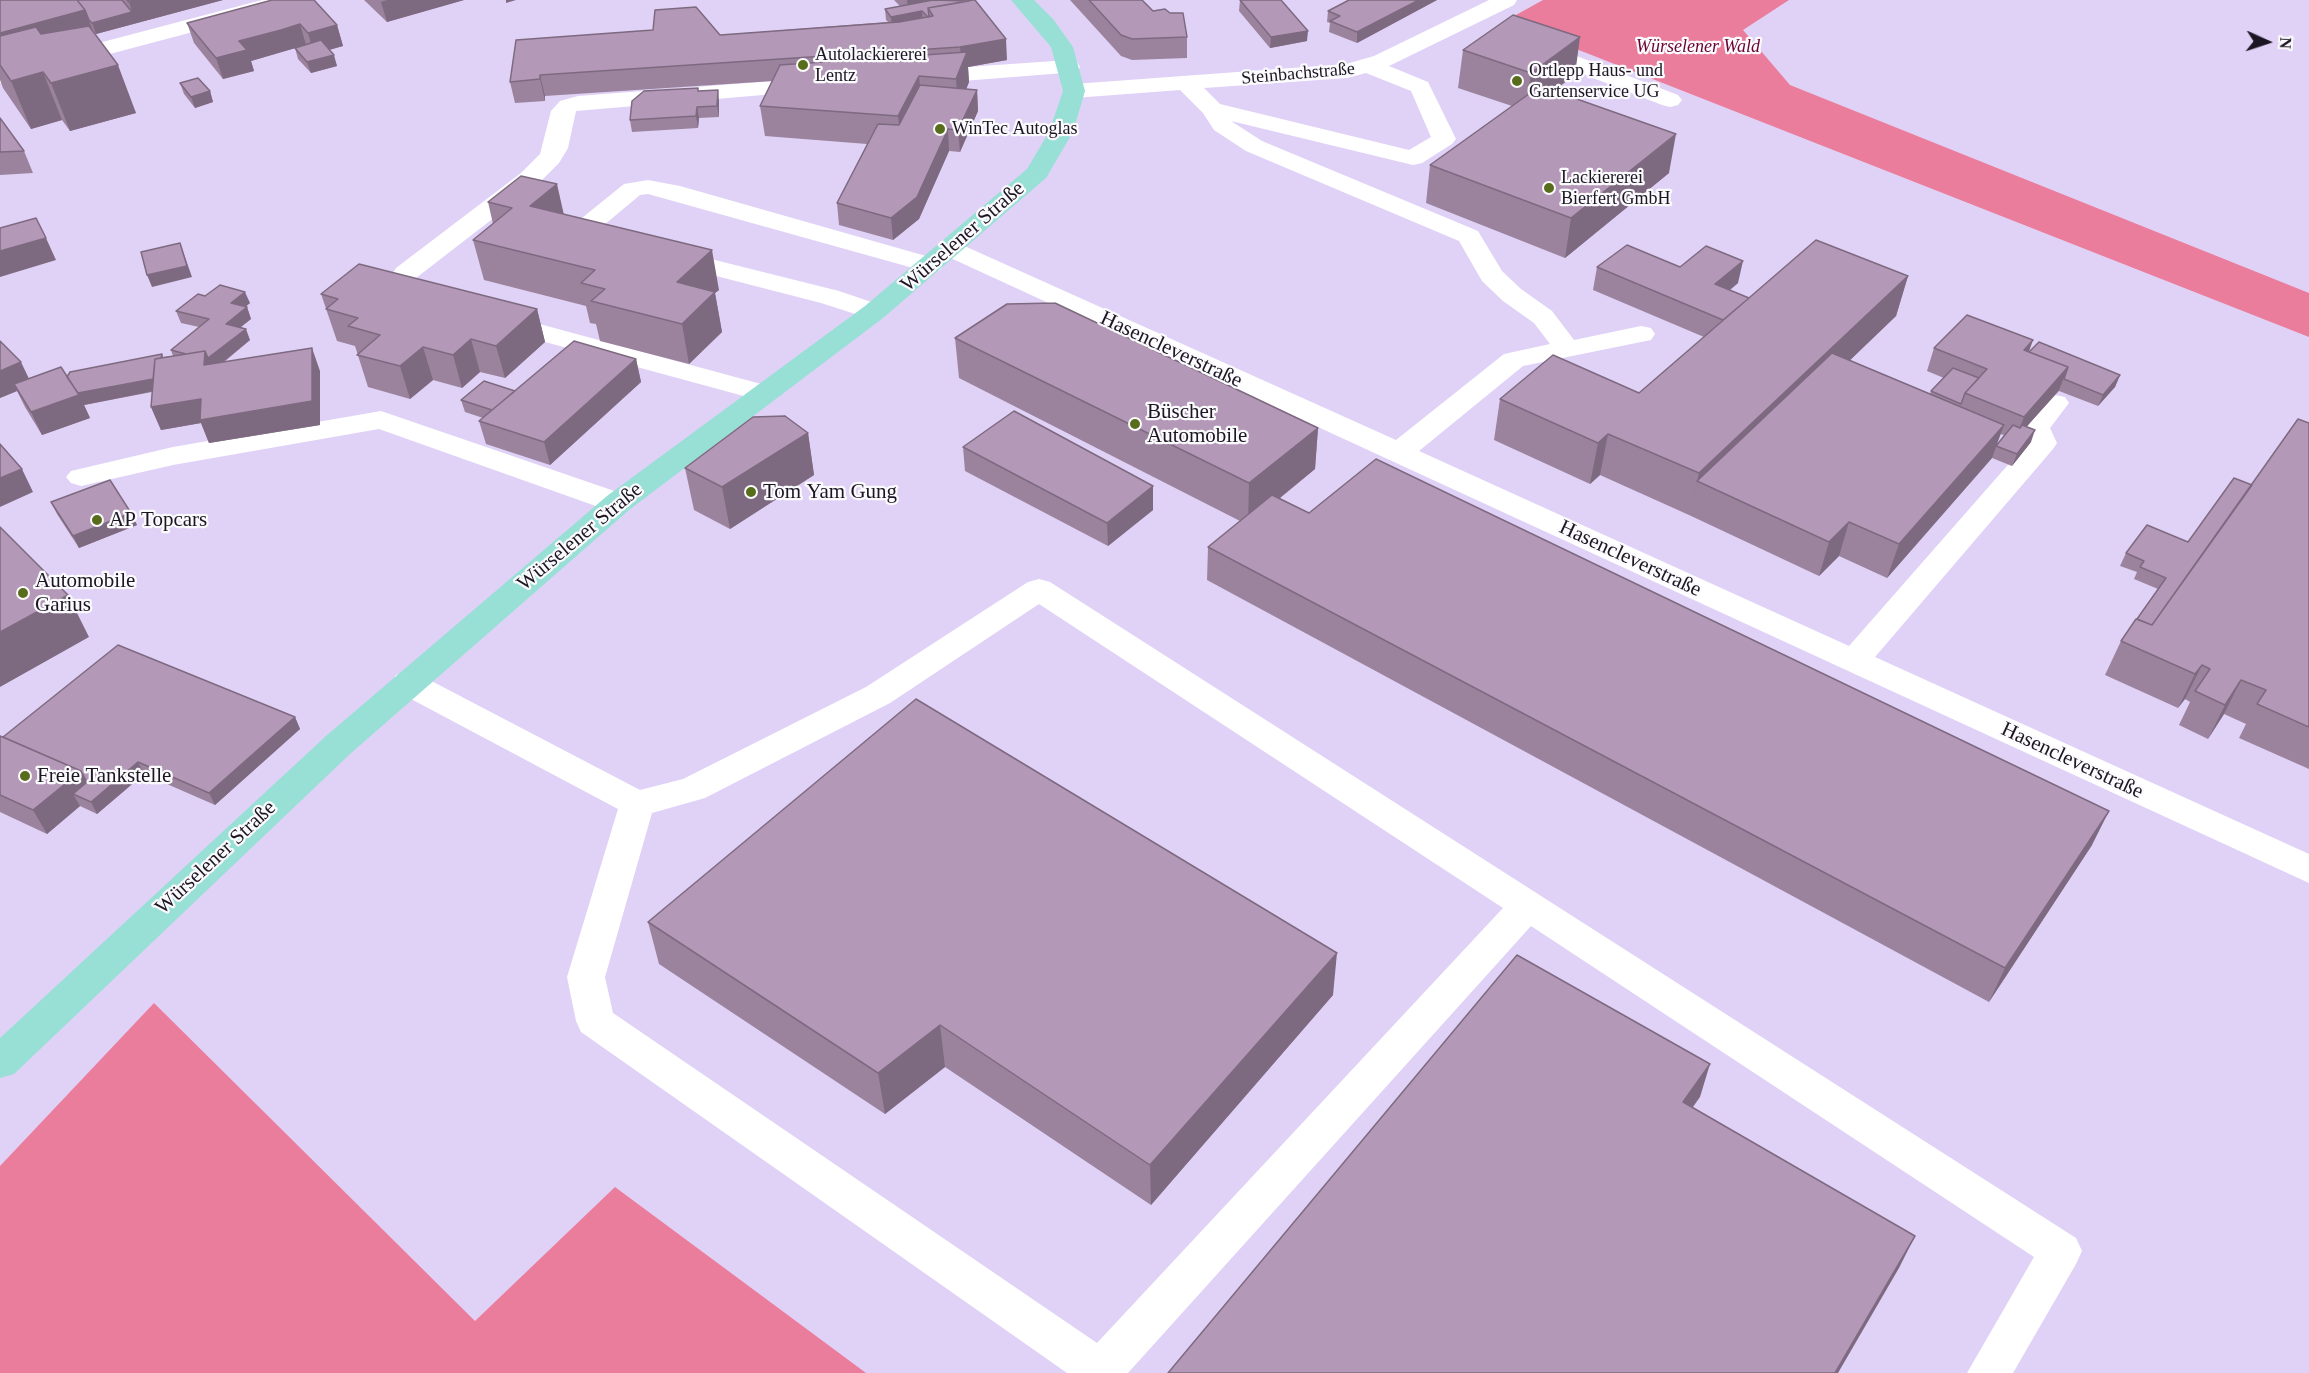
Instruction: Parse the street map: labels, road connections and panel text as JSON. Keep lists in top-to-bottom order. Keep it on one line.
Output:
{"streets":{"main road":["Würselener Straße"],"street":["Steinbachstraße","Hasencleverstraße"]},"crossings":[["Steinbachstraße","Würselener Straße"],["Würselener Straße","Hasencleverstraße"]],"parks":["Würselener Wald"],"places":["Autolackiererei Lentz","Ortlepp Haus- und Gartenservice UG","WinTec Autoglas","Lackiererei Bierfert GmbH","Büscher Automobile","Tom Yam Gung","AP Topcars","Automobile Garius","Freie Tankstelle"],"north":"right"}
